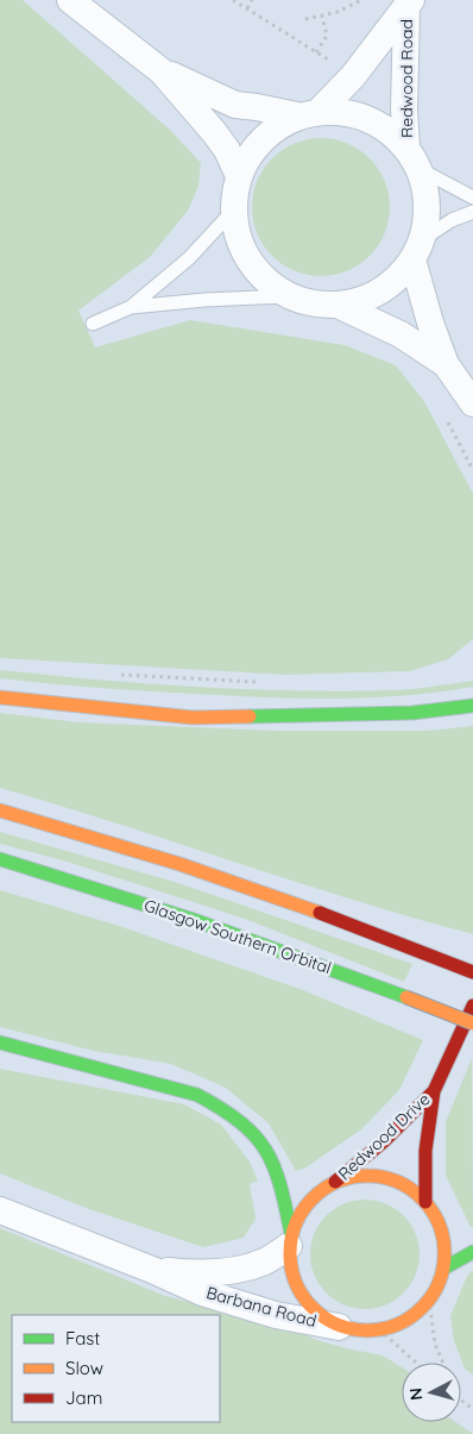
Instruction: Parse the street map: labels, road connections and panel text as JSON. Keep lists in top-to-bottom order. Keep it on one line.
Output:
{"streets":{"main road":["Glasgow Southern Orbital","Redwood Drive"],"street":["Redwood Road","Barbana Road"]},"crossings":[["Redwood Drive","Barbana Road"]],"legend":["Fast","Slow","Jam"],"north":"left"}
